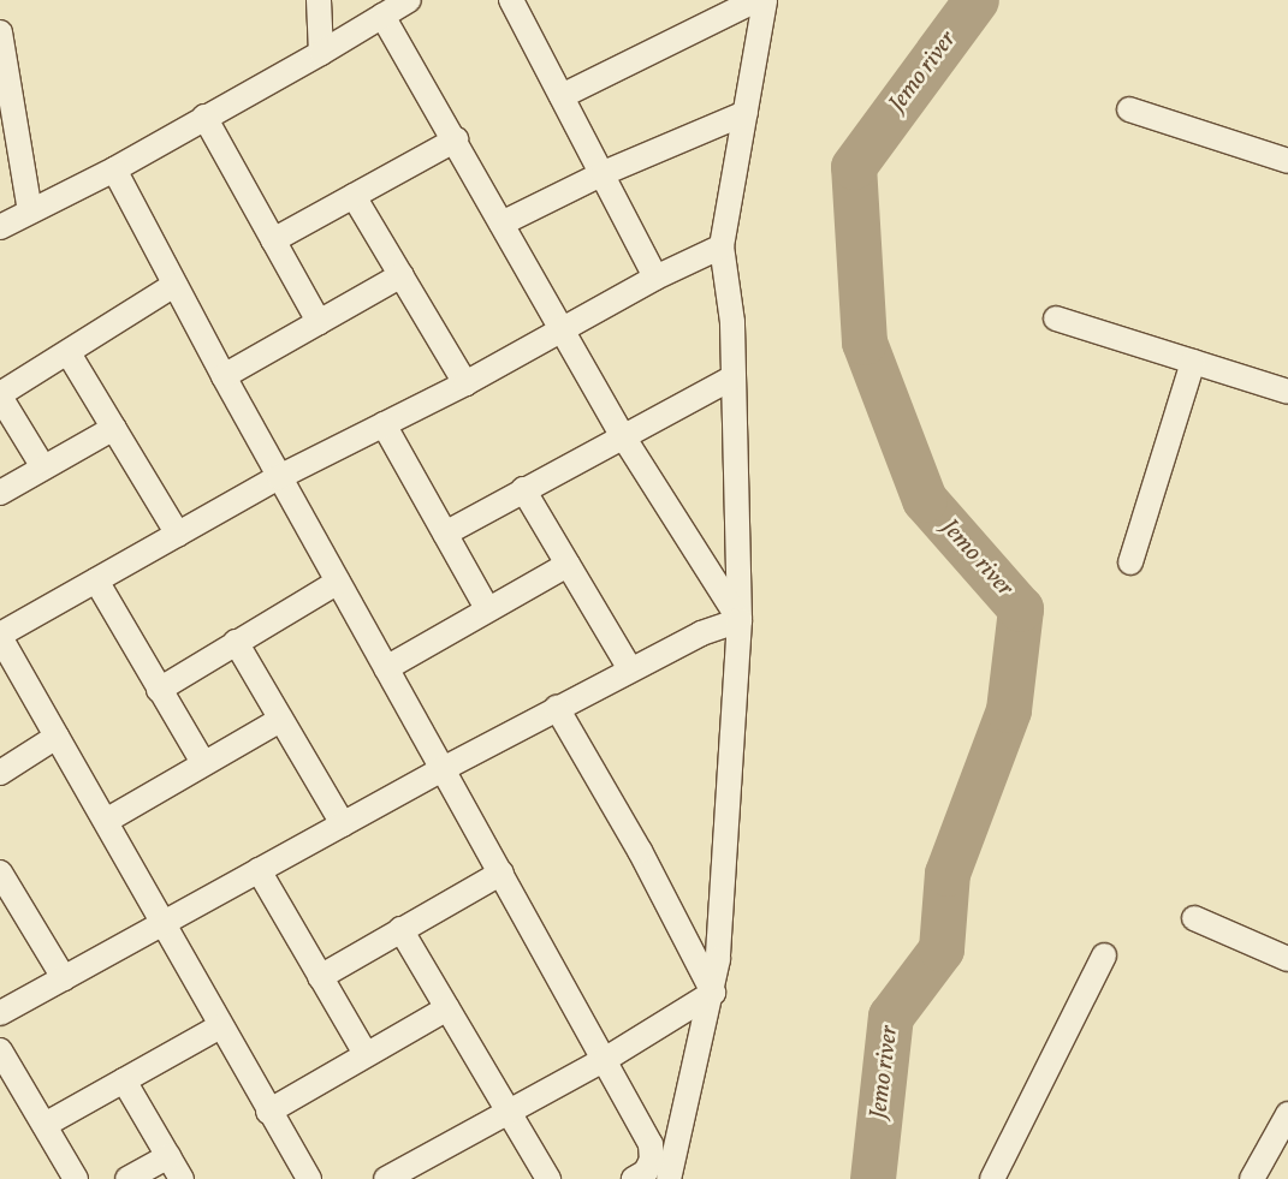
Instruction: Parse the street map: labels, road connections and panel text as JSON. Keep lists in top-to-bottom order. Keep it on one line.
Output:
{"water":["Jemo river"]}
